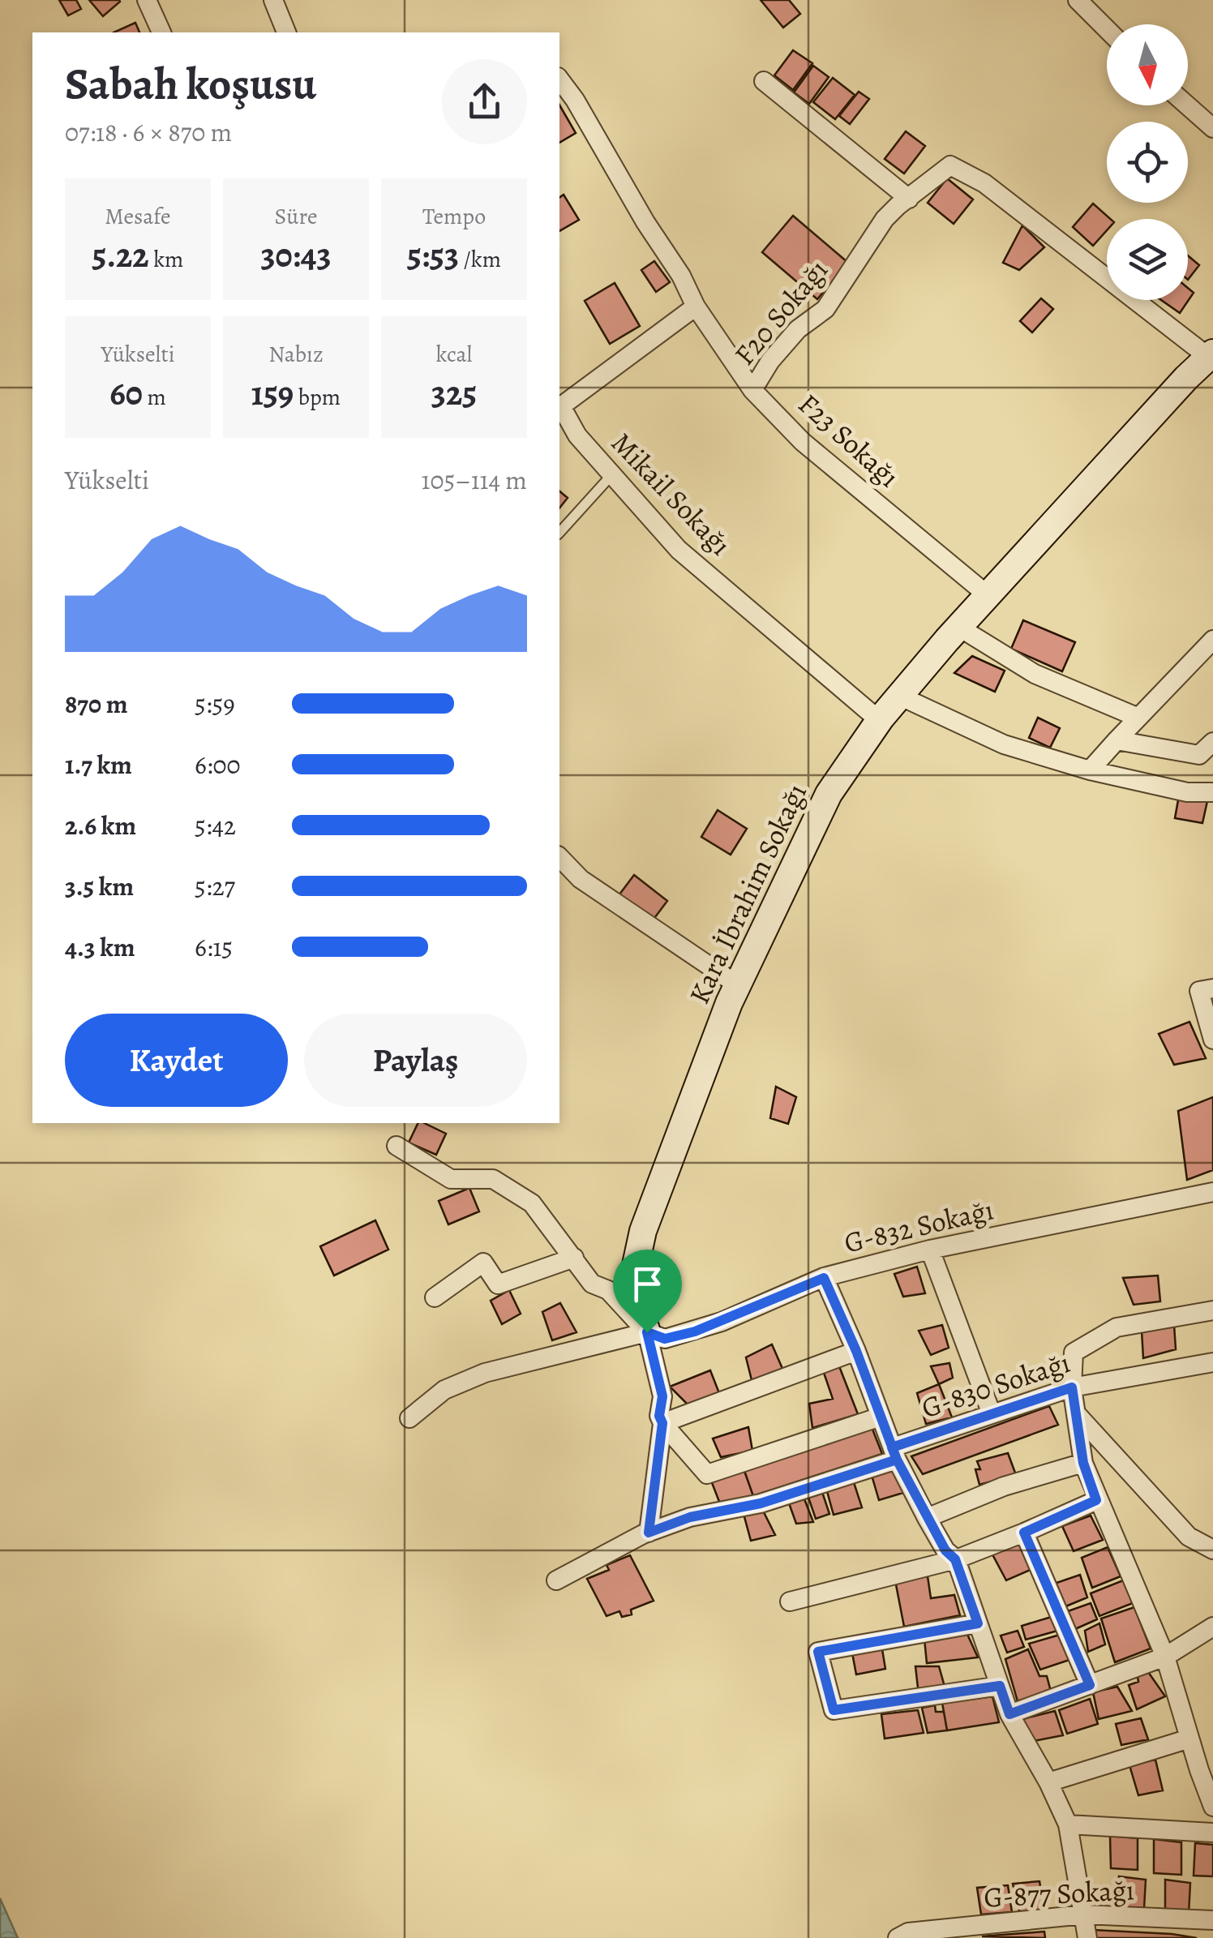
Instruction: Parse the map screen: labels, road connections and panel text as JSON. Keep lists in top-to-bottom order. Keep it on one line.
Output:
{"streets":{"street":["F20 Sokağı","F23 Sokağı","Mikail Sokağı","Kara İbrahim Sokağı","G-832 Sokağı","G-830 Sokağı","G-877 Sokağı"]},"crossings":[["F20 Sokağı","F23 Sokağı"],["F20 Sokağı","Kara İbrahim Sokağı"],["F23 Sokağı","Mikail Sokağı"],["F23 Sokağı","Kara İbrahim Sokağı"],["Mikail Sokağı","Kara İbrahim Sokağı"],["Kara İbrahim Sokağı","G-832 Sokağı"]],"north":"bottom","page":{"heading":["Sabah koşusu","07:18 · 6 × 870 m"],"stats":[["Mesafe","5.22 km"],["Süre","30:43"],["Tempo","5:53 /km"],["Yükselti","60 m"],["Nabız","159 bpm"],["kcal","325"]],"chart":["Yükselti","105–114 m"],"list":[{"name":"870 m","note":"5:59"},{"name":"1.7 km","note":"6:00"},{"name":"2.6 km","note":"5:42"},{"name":"3.5 km","note":"5:27"},{"name":"4.3 km","note":"6:15"}],"buttons":["Kaydet","Paylaş"]}}
